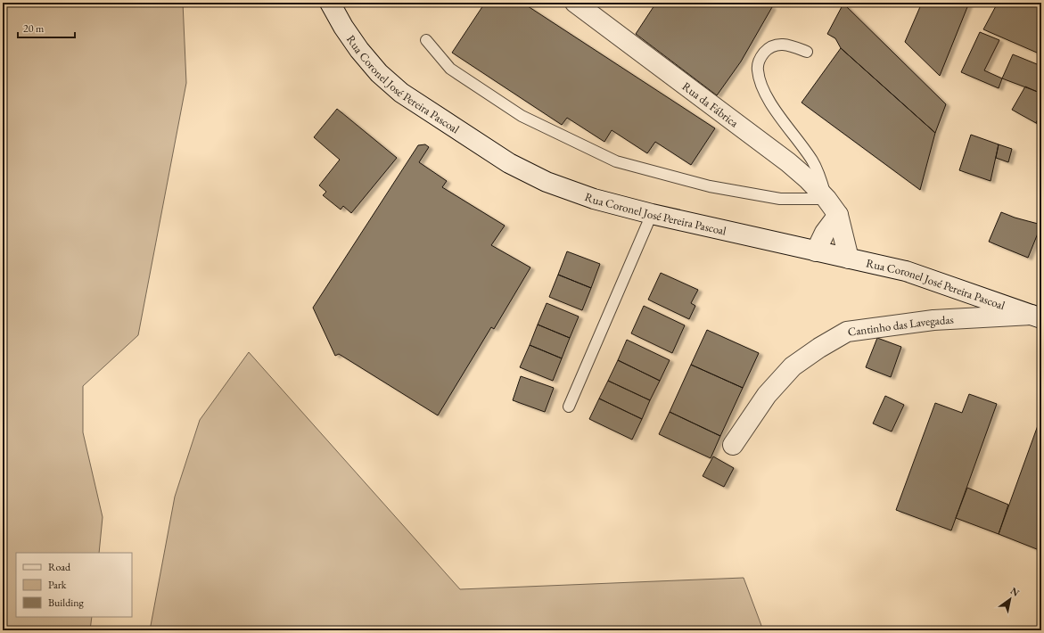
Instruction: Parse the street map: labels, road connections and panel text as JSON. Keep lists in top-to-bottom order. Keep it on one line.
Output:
{"streets":{"main road":["Rua Coronel José Pereira Pascoal","Rua da Fábrica","Cantinho das Lavegadas"]},"crossings":[["Rua Coronel José Pereira Pascoal","Rua da Fábrica"],["Rua Coronel José Pereira Pascoal","Cantinho das Lavegadas"]],"legend":["Road","Park","Building"],"scale_bar":"20 m","north":"top right"}
